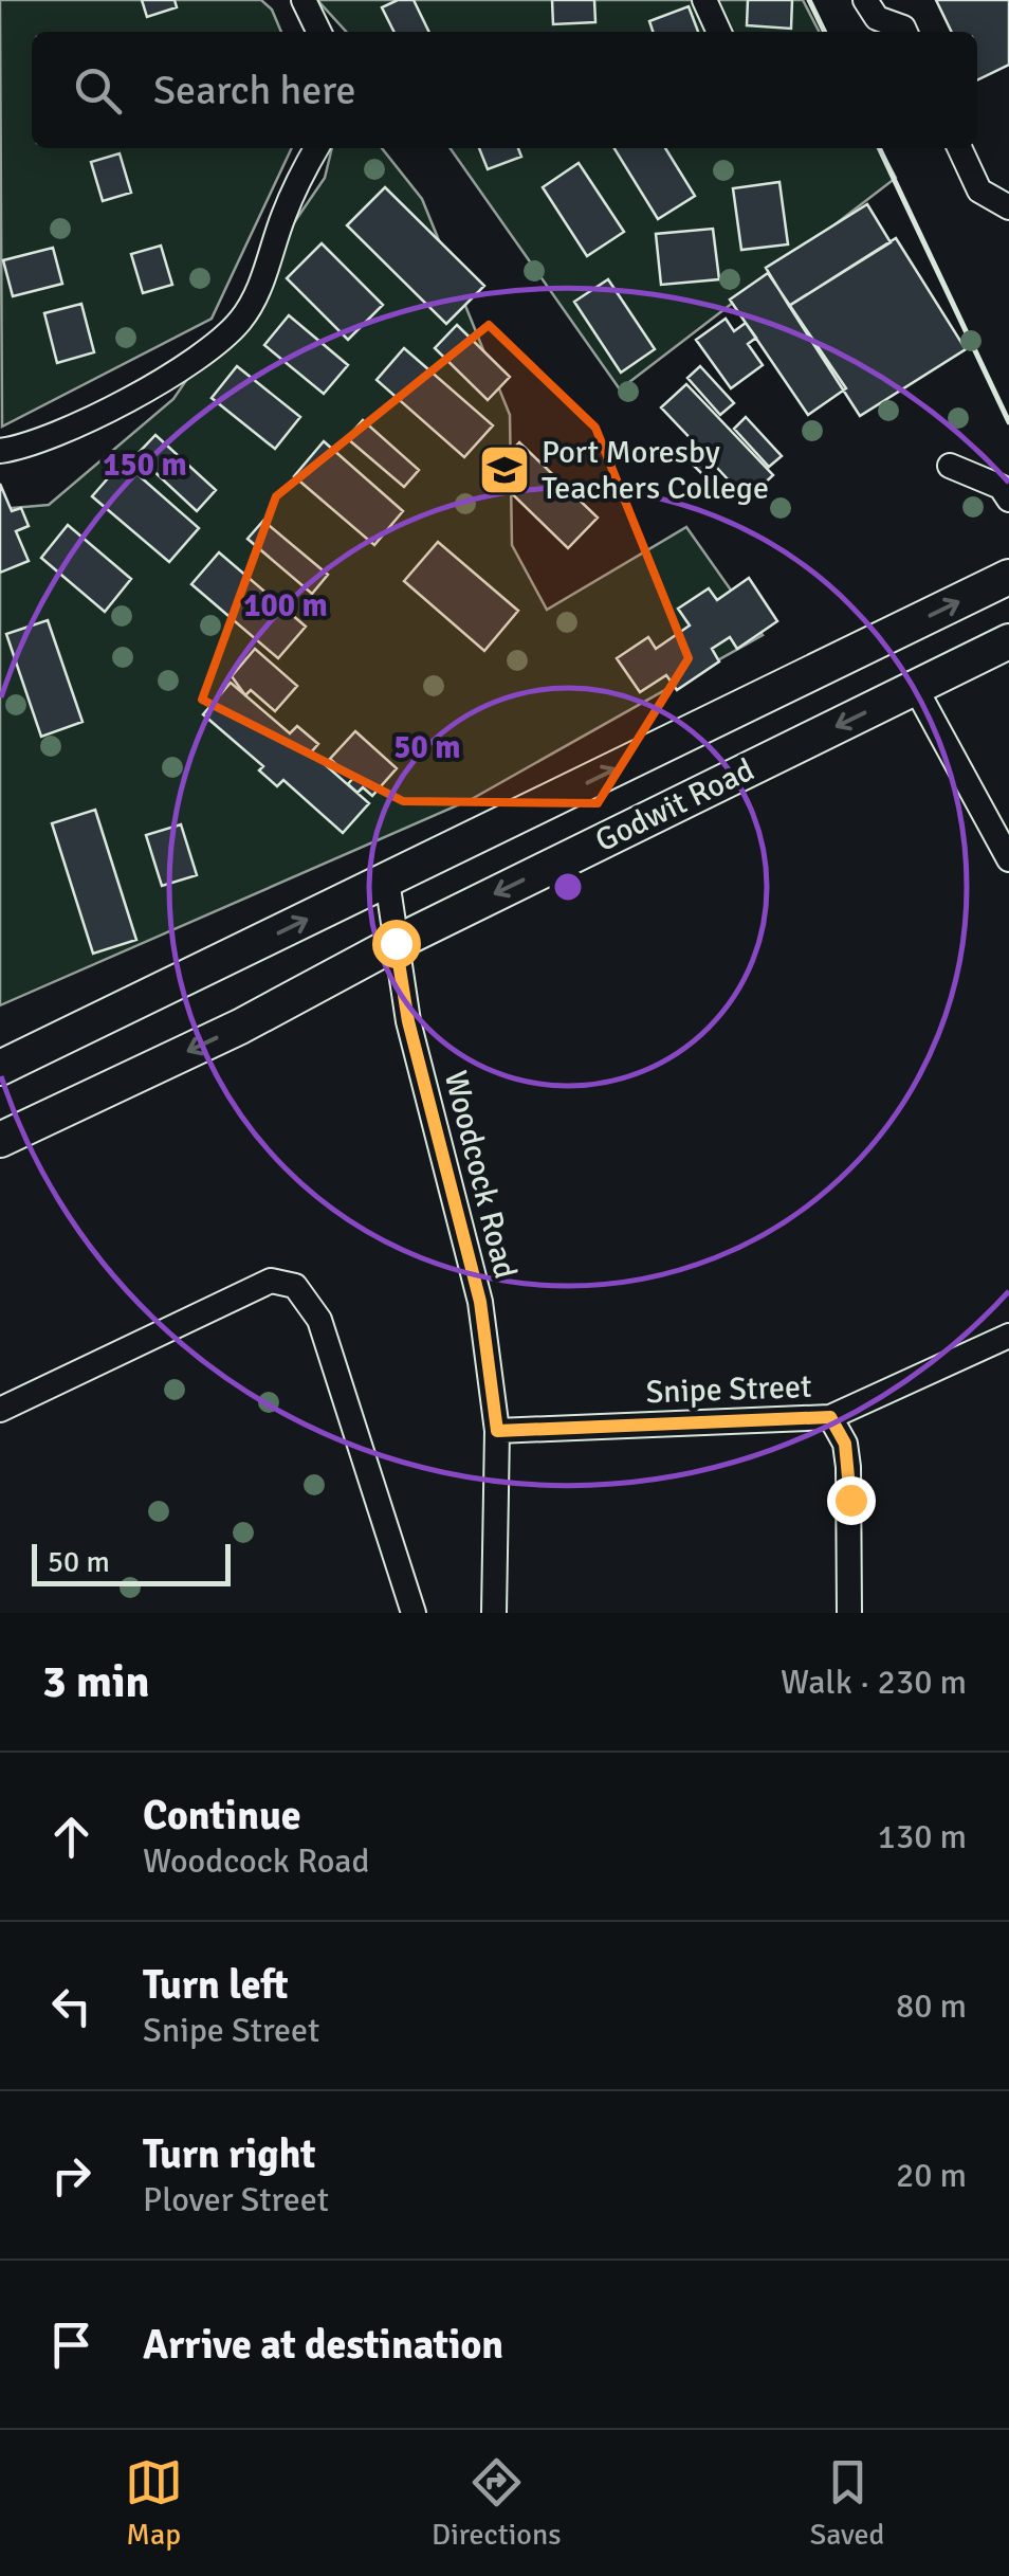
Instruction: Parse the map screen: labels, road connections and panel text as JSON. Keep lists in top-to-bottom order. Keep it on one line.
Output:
{"streets":{"main road":["Godwit Road"],"street":["Woodcock Road","Snipe Street"]},"crossings":[["Godwit Road","Woodcock Road"],["Woodcock Road","Snipe Street"]],"places":{"school or university":["Port Moresby Teachers College"]},"scale_bar":"50 m","page":{"search":"Search here","scale":"50 m","heading":["3 min","Walk · 230 m"],"list":[["Continue","Woodcock Road","130 m"],["Turn left","Snipe Street","80 m"],["Turn right","Plover Street","20 m"],"Arrive at destination"],"nav":["Map","Directions","Saved"]},"rings":["150 m","100 m","50 m"]}
